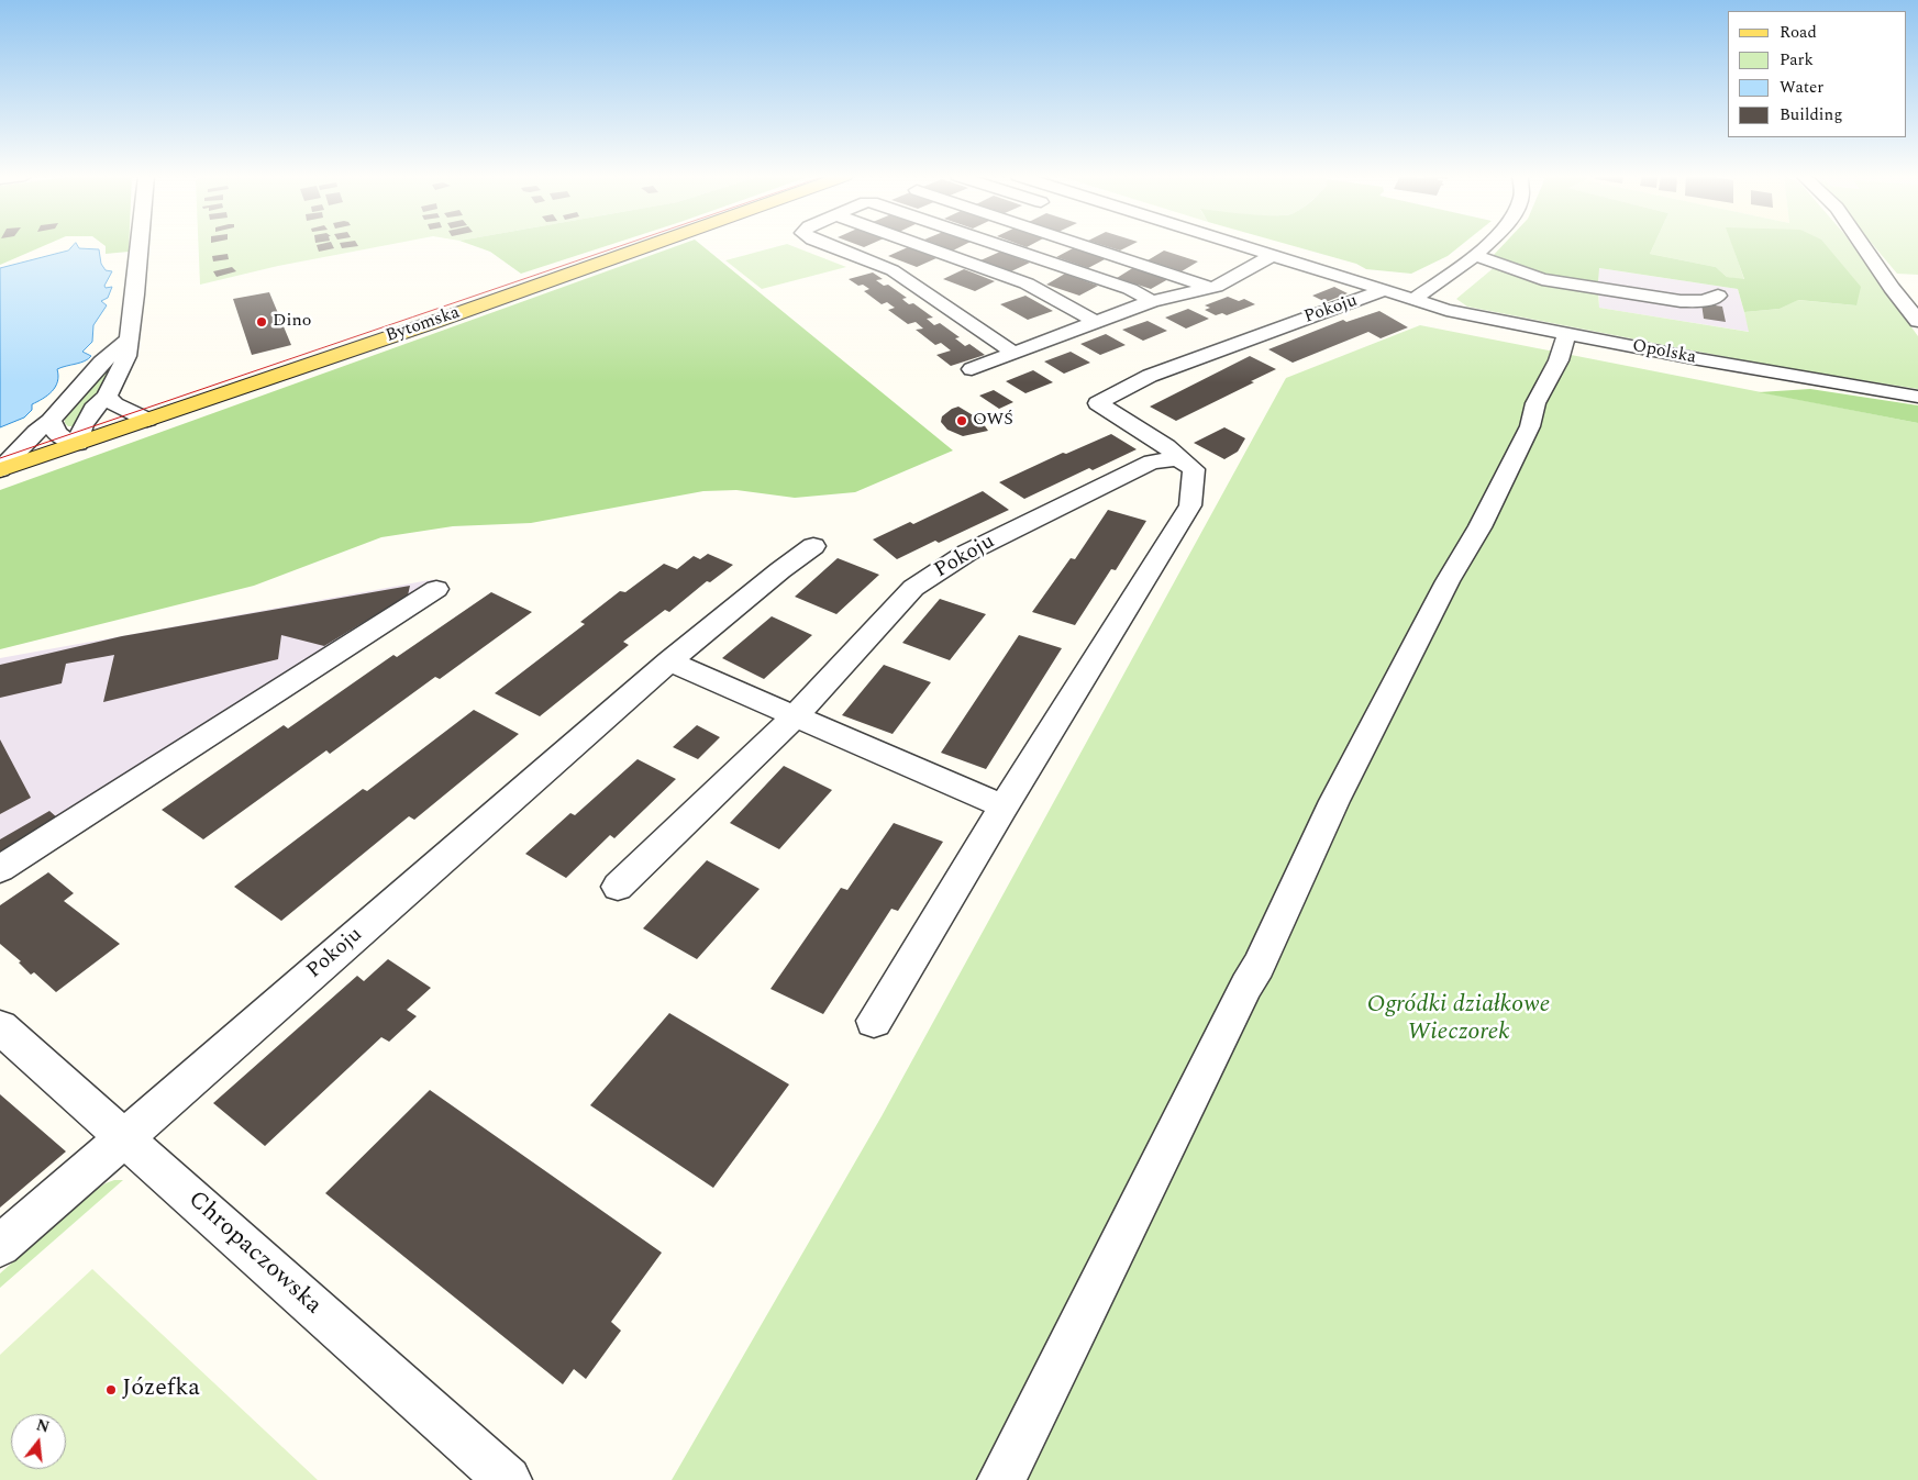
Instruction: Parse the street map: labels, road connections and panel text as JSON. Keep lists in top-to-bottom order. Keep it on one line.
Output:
{"streets":{"main road":["Bytomska"],"street":["Pokoju","Opolska","Chropaczowska"]},"crossings":[["Pokoju","Opolska"],["Pokoju","Chropaczowska"]],"parks":["Ogródki działkowe Wieczorek"],"places":["Dino","OWŚ","Józefka"],"legend":["Road","Park","Water","Building"],"north":"top"}
